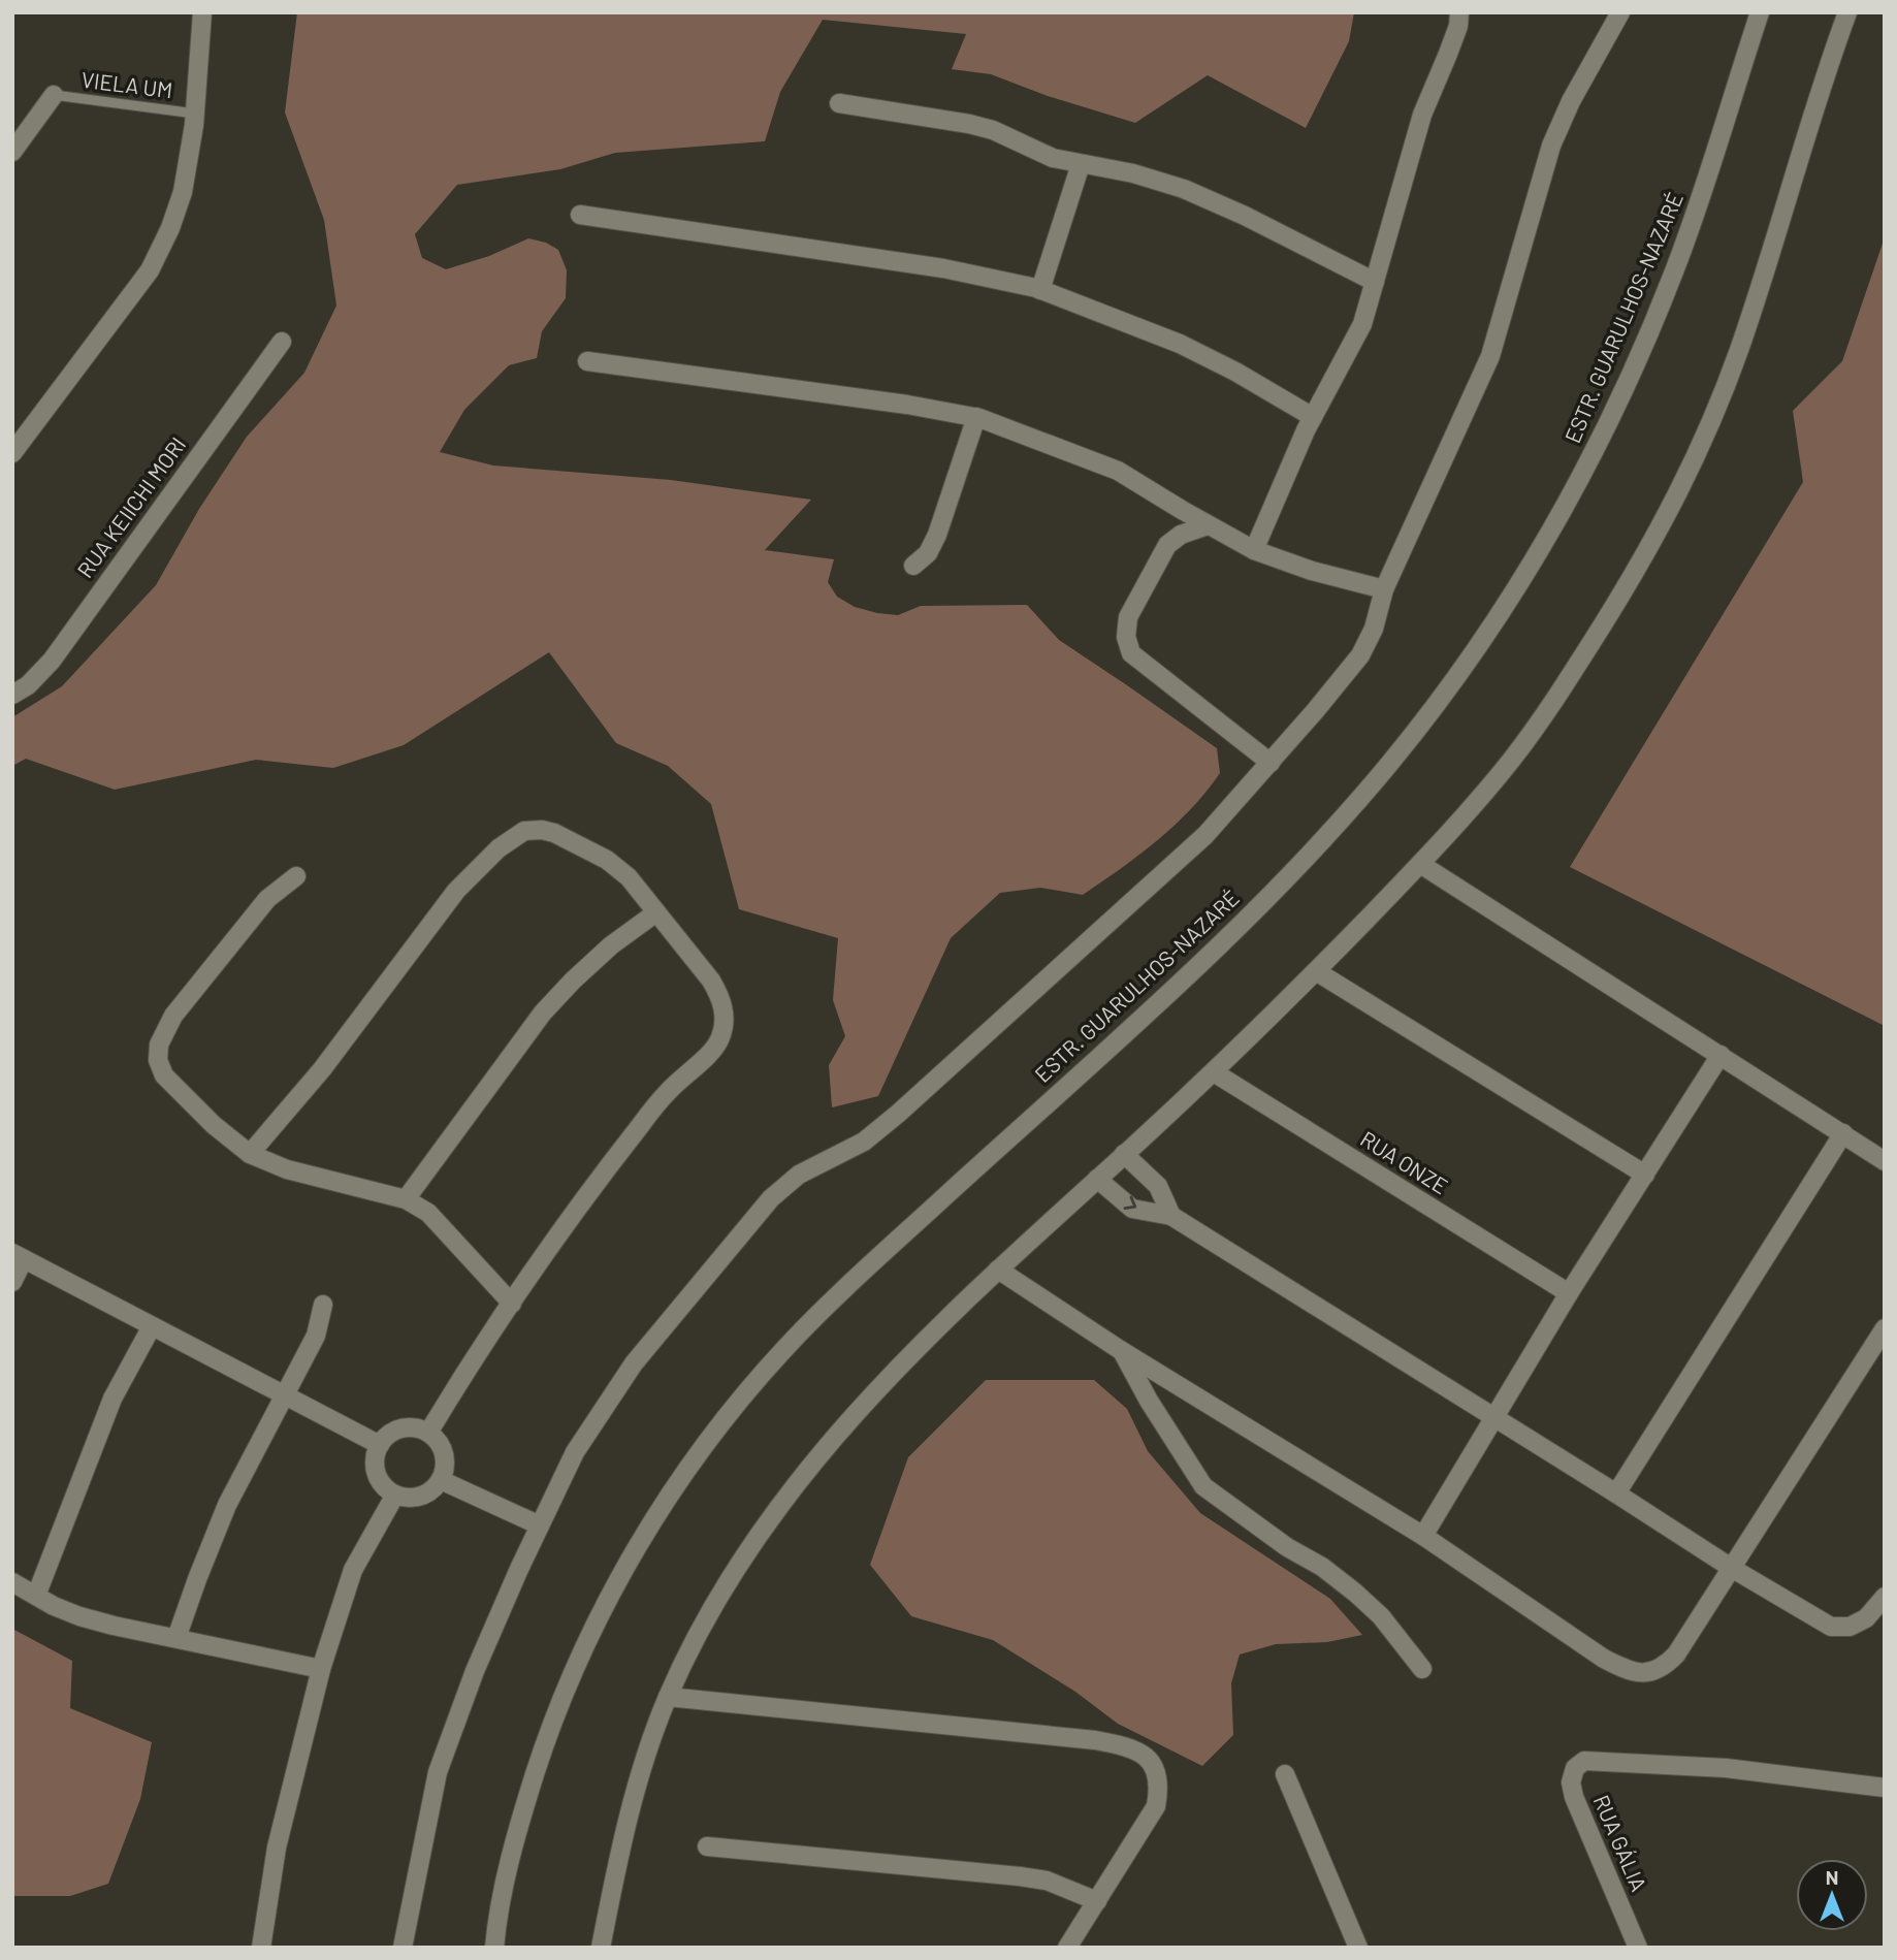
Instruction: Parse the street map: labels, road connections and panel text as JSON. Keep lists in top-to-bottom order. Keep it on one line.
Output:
{"streets":{"street":["ESTR. GUARULHOS-NAZARÉ","RUA KEIICHI MORI","RUA ONZE","RUA GÁLIA"],"lane":["VIELA UM"]},"north":"top"}
